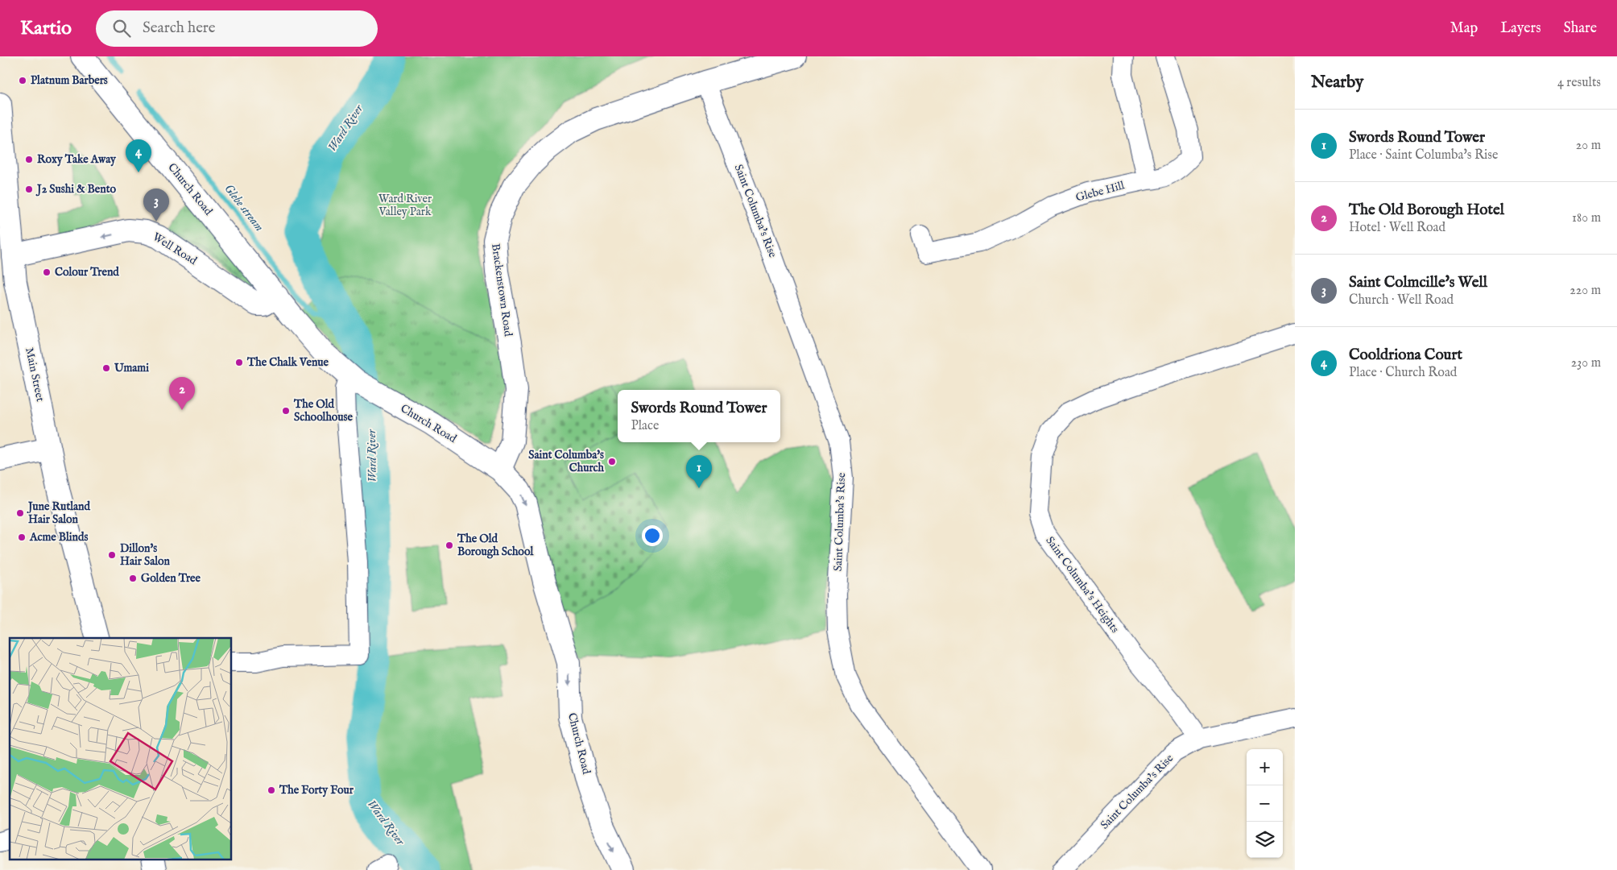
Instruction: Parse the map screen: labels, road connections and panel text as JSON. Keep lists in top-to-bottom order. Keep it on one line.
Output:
{"streets":{"street":["Church Road","Glebe Hill","Saint Columba's Rise","Well Road","Brackenstown Road","Main Street","Saint Columba's Heights"]},"crossings":[["Church Road","Well Road"],["Church Road","Brackenstown Road"],["Saint Columba's Rise","Brackenstown Road"],["Saint Columba's Rise","Saint Columba's Heights"],["Well Road","Main Street"]],"one_way":["Church Road","Well Road"],"water":["Ward River","Glebe stream"],"parks":["Ward River Valley Park"],"places":["Platnum Barbers","Roxy Take Away","J2 Sushi & Bento","Colour Trend","The Chalk Venue","Umami","The Old Schoolhouse","Saint Columba's Church","June Rutland Hair Salon","Acme Blinds","The Old Borough School","Dillon's Hair Salon","Golden Tree","The Forty Four"],"page":{"header":"Kartio","search":"Search here","nav":["Map","Layers","Share"],"heading":["Nearby","4 results"],"list":[{"mark":"1","name":"Swords Round Tower","note":"Place · Saint Columba's Rise","value":"20 m"},{"mark":"2","name":"The Old Borough Hotel","note":"Hotel · Well Road","value":"180 m"},{"mark":"3","name":"Saint Colmcille's Well","note":"Church · Well Road","value":"220 m"},{"mark":"4","name":"Cooldriona Court","note":"Place · Church Road","value":"230 m"}],"pins":["4","3","2","1"],"popup":["Swords Round Tower","Place"],"map_buttons":["+","−"]}}
